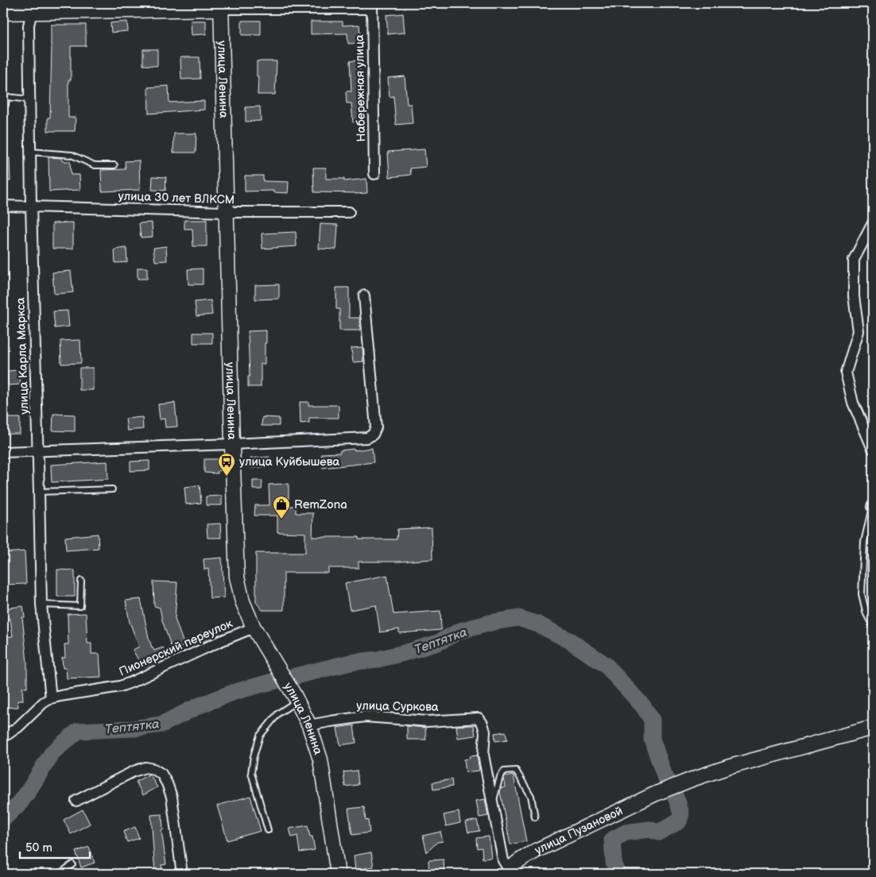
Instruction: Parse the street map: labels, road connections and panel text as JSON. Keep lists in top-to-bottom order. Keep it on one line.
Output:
{"streets":{"main road":["улица Ленина","улица Пузановой"],"street":["Набережная улица","улица 30 лет ВЛКСМ","улица Карла Маркса","Пионерский переулок","улица Суркова"]},"crossings":[["улица Ленина","улица 30 лет ВЛКСМ"],["улица Ленина","Пионерский переулок"],["улица Ленина","улица Суркова"],["улица 30 лет ВЛКСМ","улица Карла Маркса"],["улица Карла Маркса","Пионерский переулок"]],"water":["Тептятка"],"places":{"bus stop":["улица Куйбышева"],"shop":["RemZona"]},"scale_bar":"50 m"}
